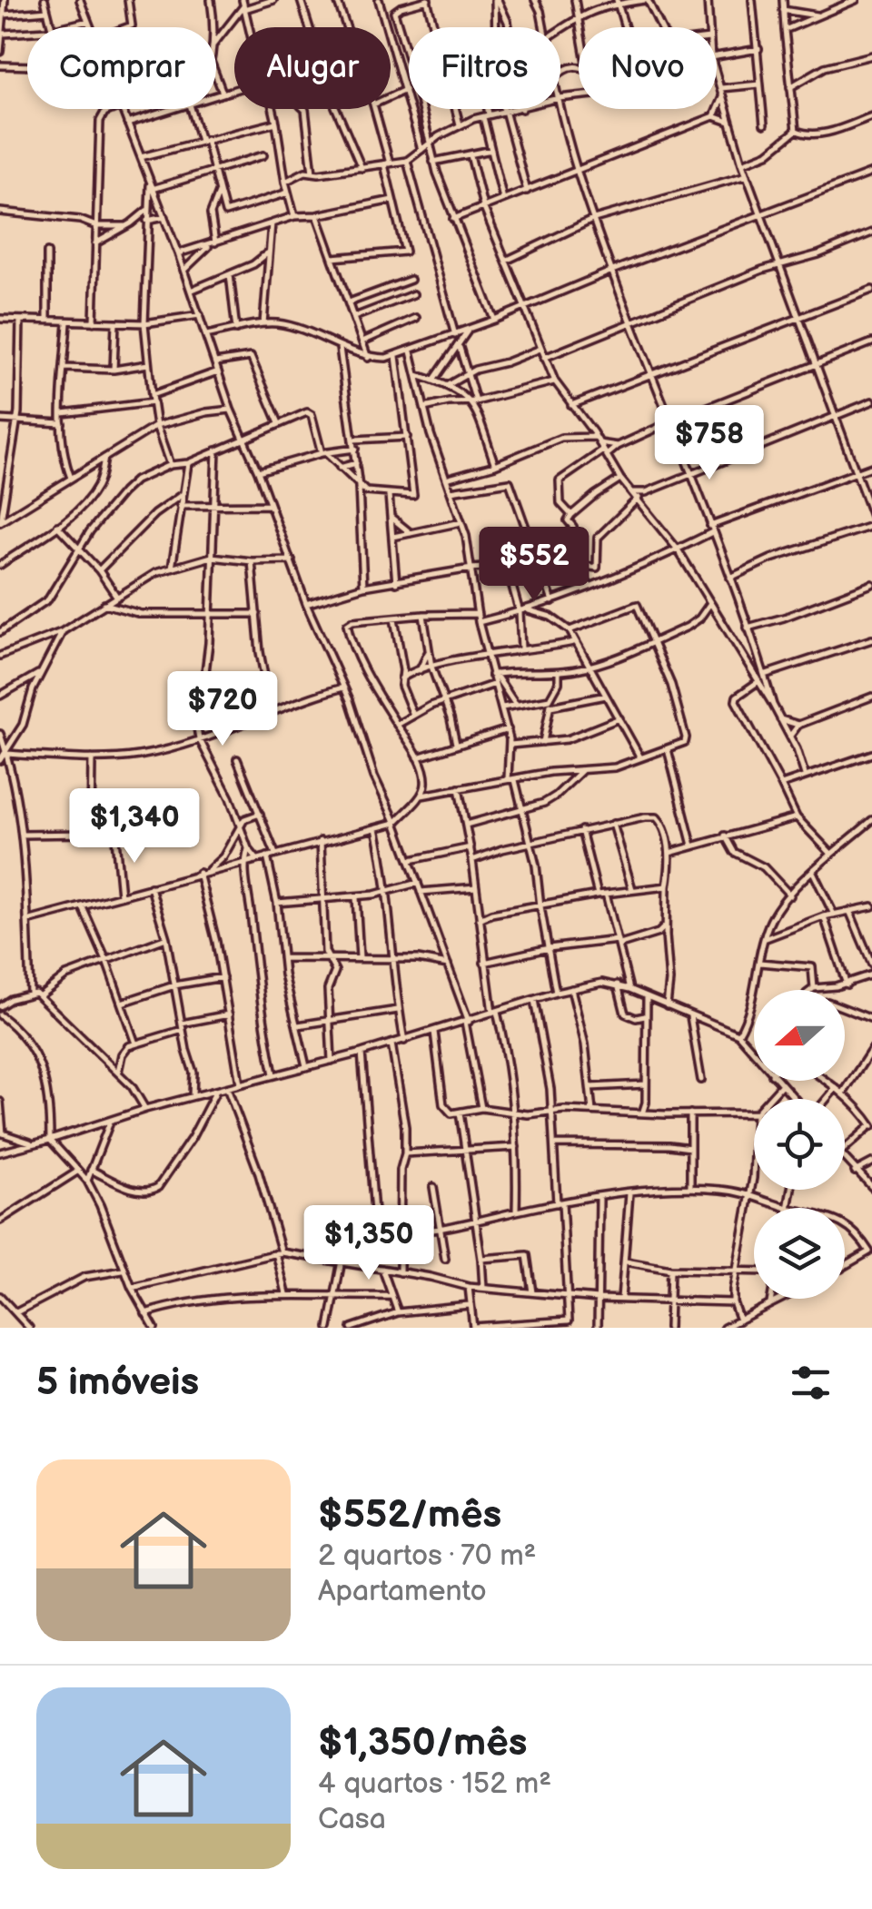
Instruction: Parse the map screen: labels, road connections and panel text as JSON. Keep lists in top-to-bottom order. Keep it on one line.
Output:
{"north":"left","page":{"chip":["Comprar","Alugar","Filtros","Novo"],"price":["$758","$552","$720","$1,340","$1,350"],"heading":"5 imóveis","list":[{"name":"$552/mês","note":"2 quartos · 70 m² · Apartamento"},{"name":"$1,350/mês","note":"4 quartos · 152 m² · Casa"}]}}
